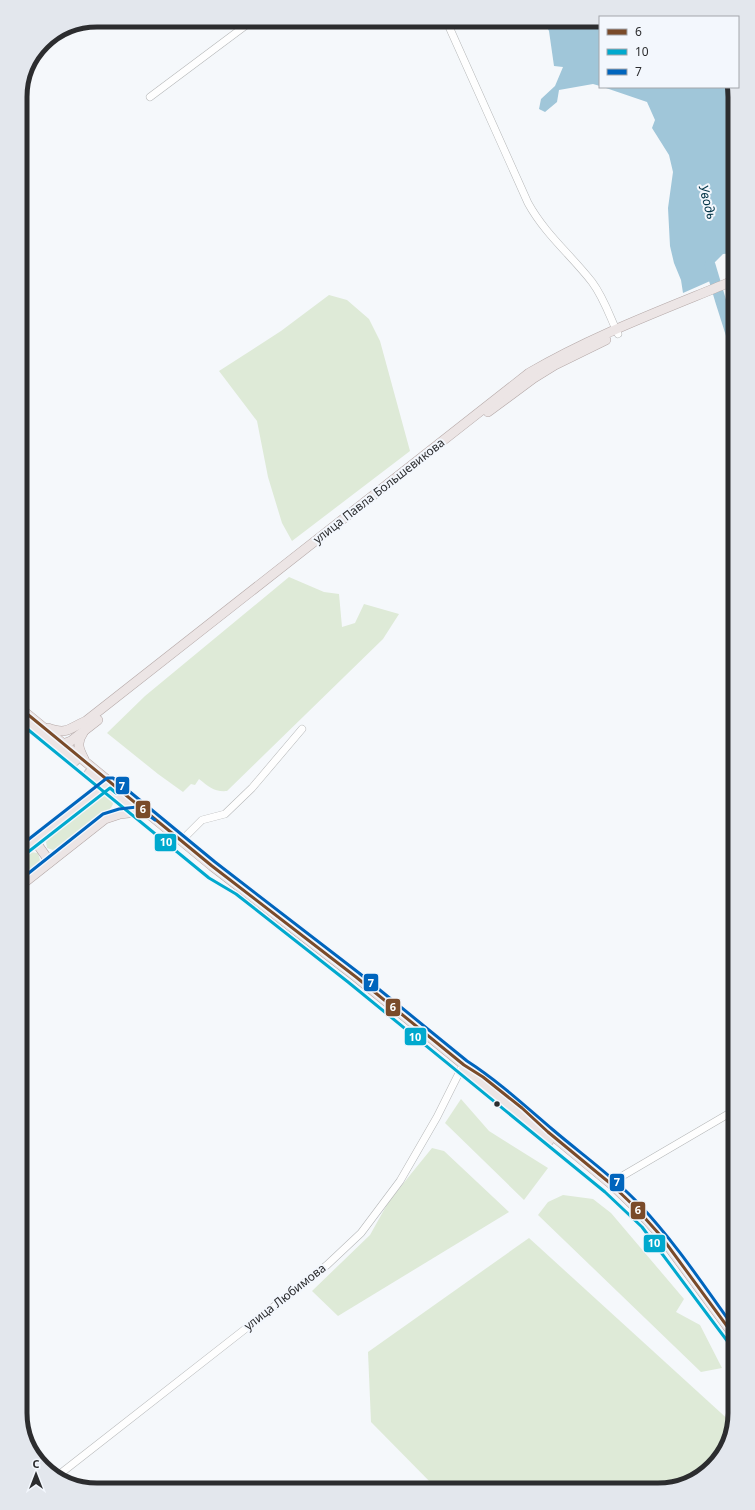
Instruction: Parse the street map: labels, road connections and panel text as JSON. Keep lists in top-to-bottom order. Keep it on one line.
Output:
{"streets":{"main road":["улица Павла Большевикова"],"street":["улица Любимова"]},"water":["Уводь"],"lines":["transit line 6","transit line 10","transit line 7"],"legend":["6","10","7"],"north":"top"}
